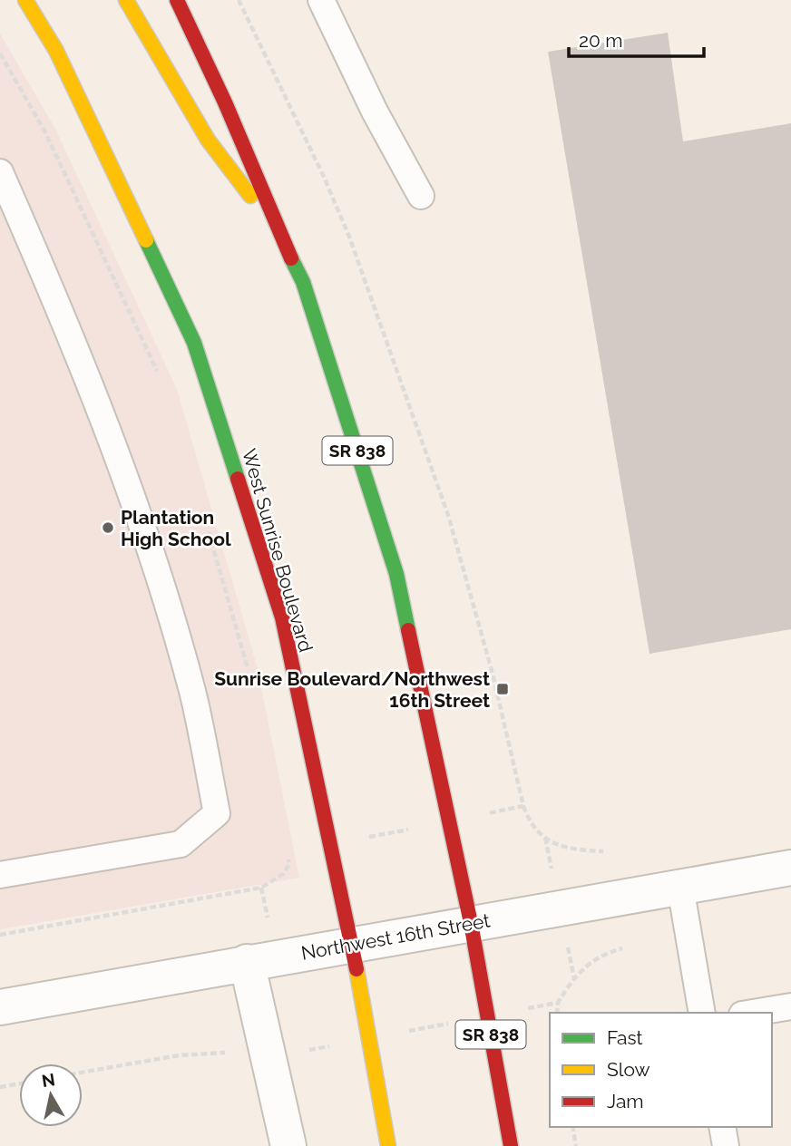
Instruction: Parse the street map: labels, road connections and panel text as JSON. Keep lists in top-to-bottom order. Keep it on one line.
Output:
{"streets":{"highway":["SR 838","West Sunrise Boulevard"],"street":["Northwest 16th Street"]},"crossings":[["SR 838","Northwest 16th Street"],["West Sunrise Boulevard","Northwest 16th Street"]],"places":{"other":["Plantation High School"],"transit":["Sunrise Boulevard/Northwest 16th Street"]},"legend":["Fast","Slow","Jam"],"scale_bar":"20 m","north":"top"}
